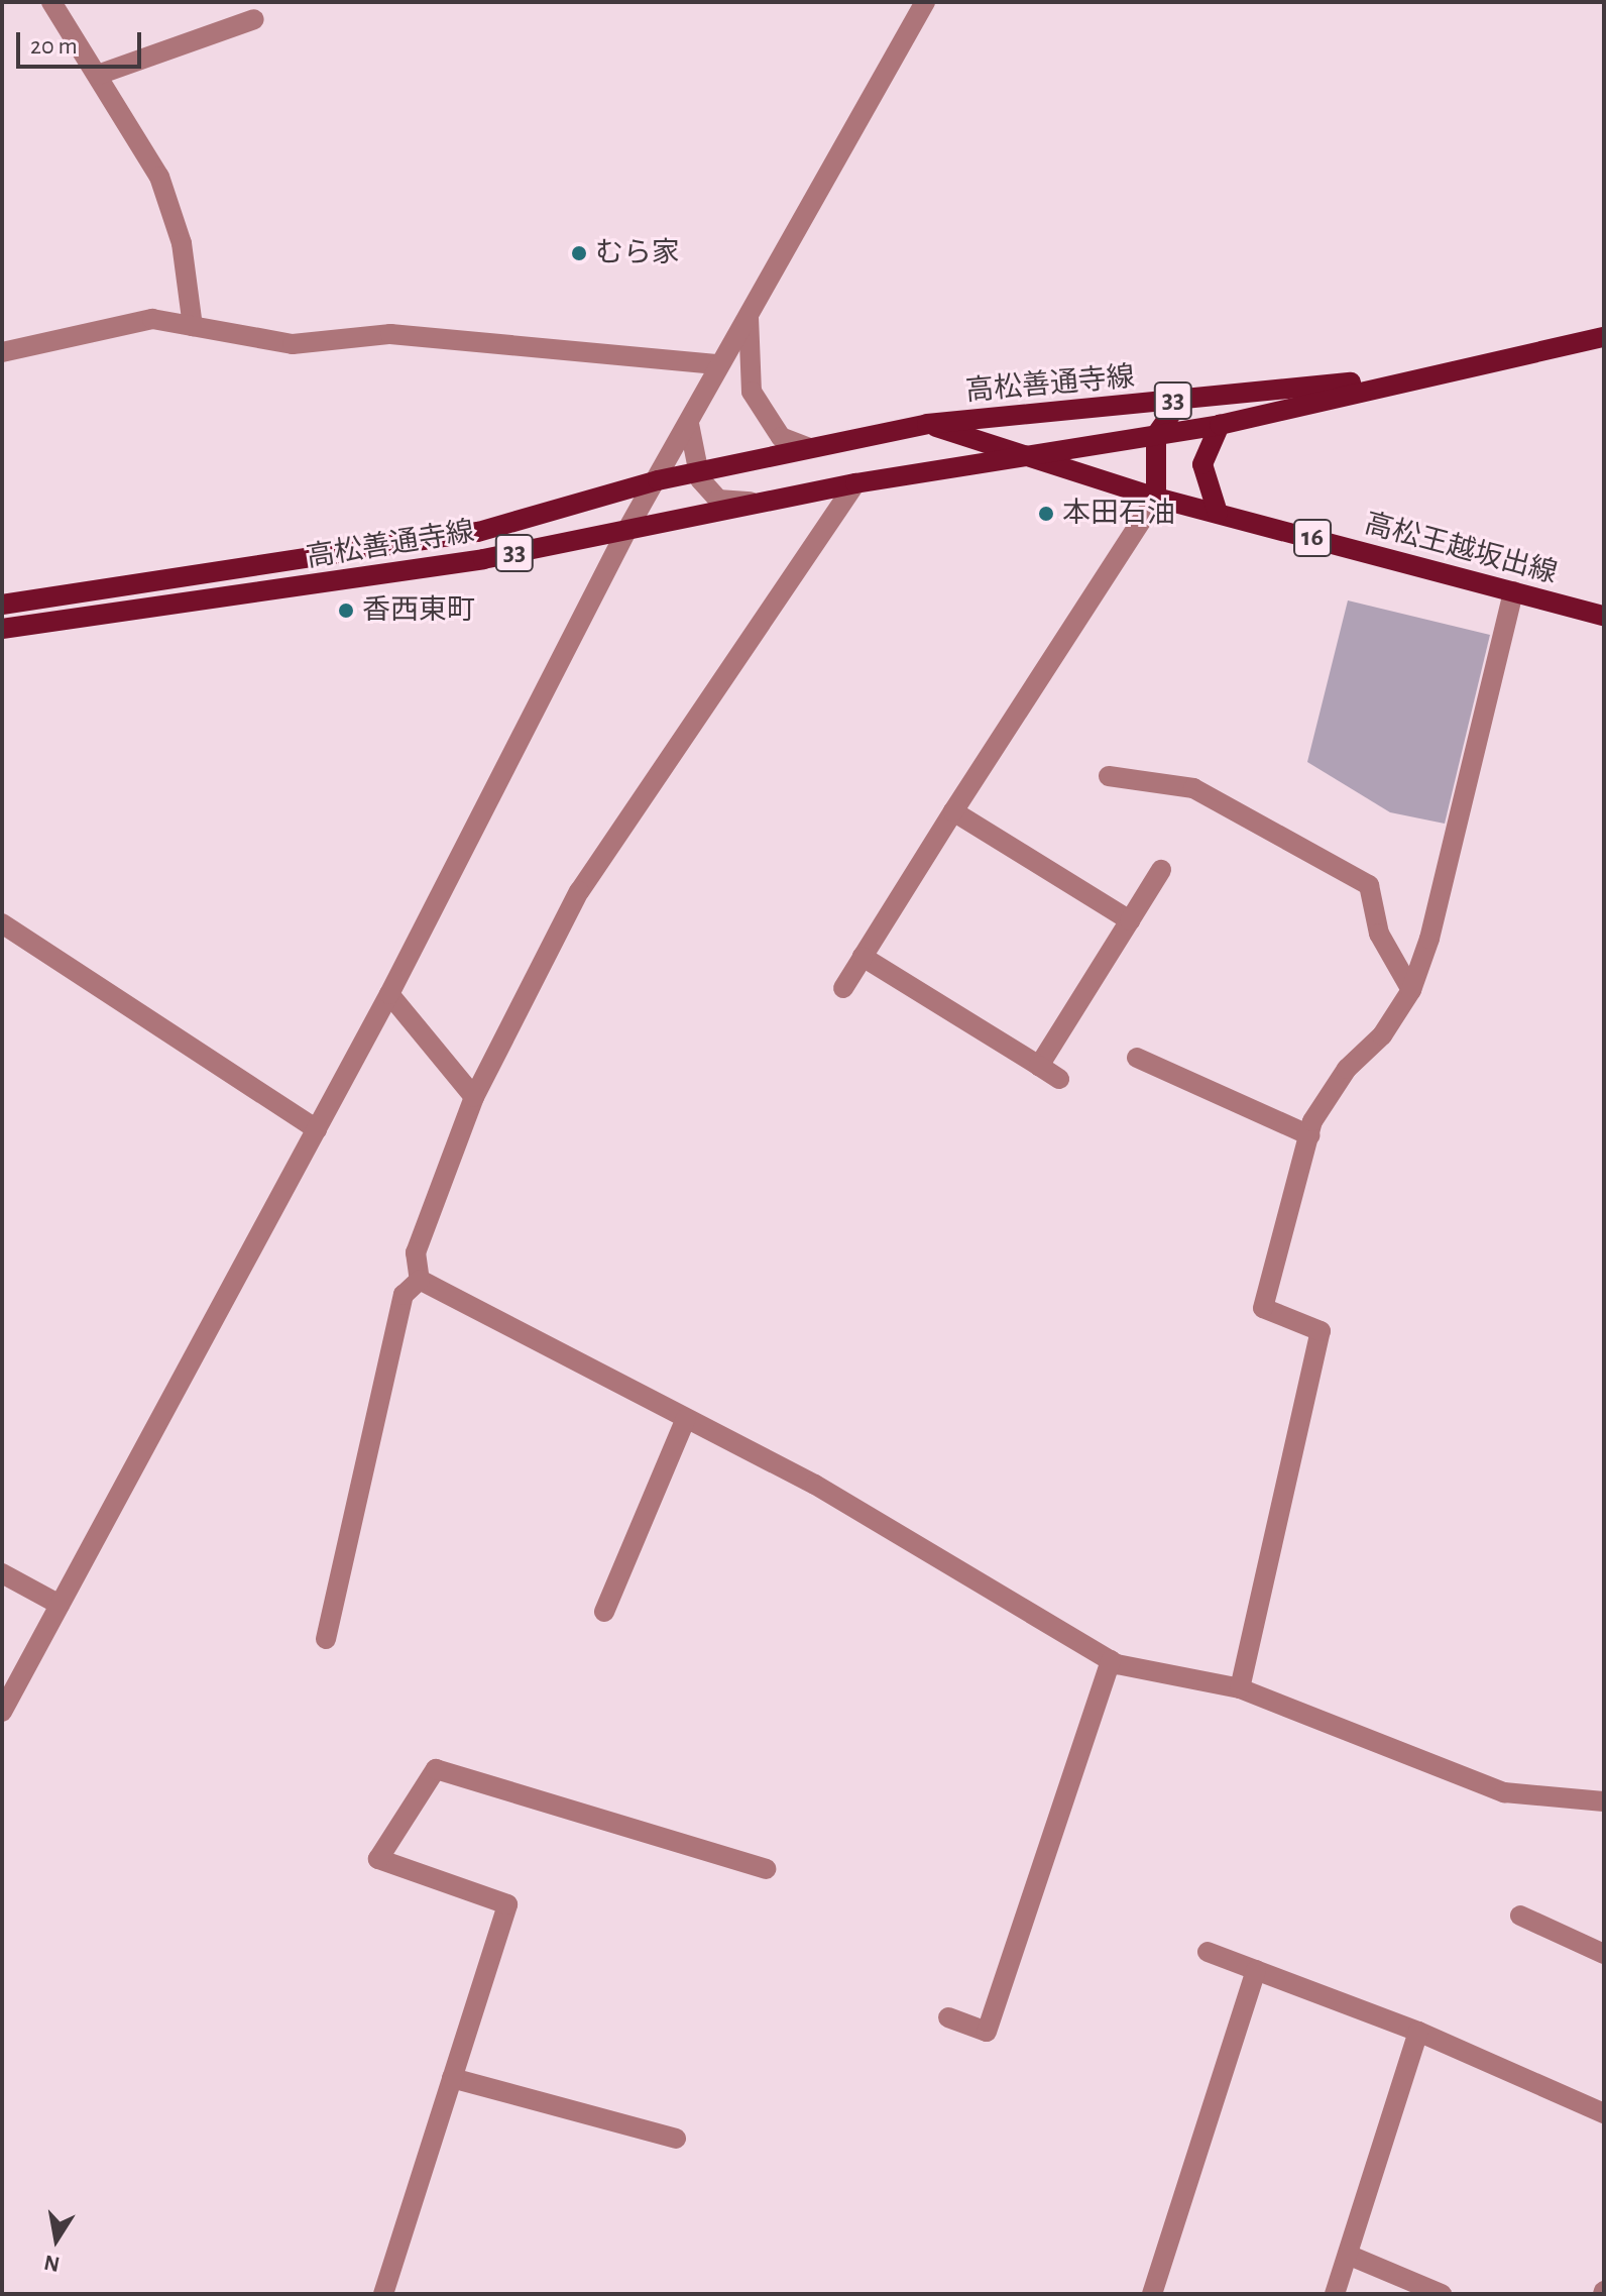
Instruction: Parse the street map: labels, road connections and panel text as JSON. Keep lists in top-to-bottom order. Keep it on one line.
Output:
{"streets":{"main road":["高松善通寺線","33","16","高松王越坂出線"]},"crossings":[["高松善通寺線","高松王越坂出線"]],"places":["むら家","本田石油","香西東町"],"scale_bar":"20 m","north":"bottom"}
